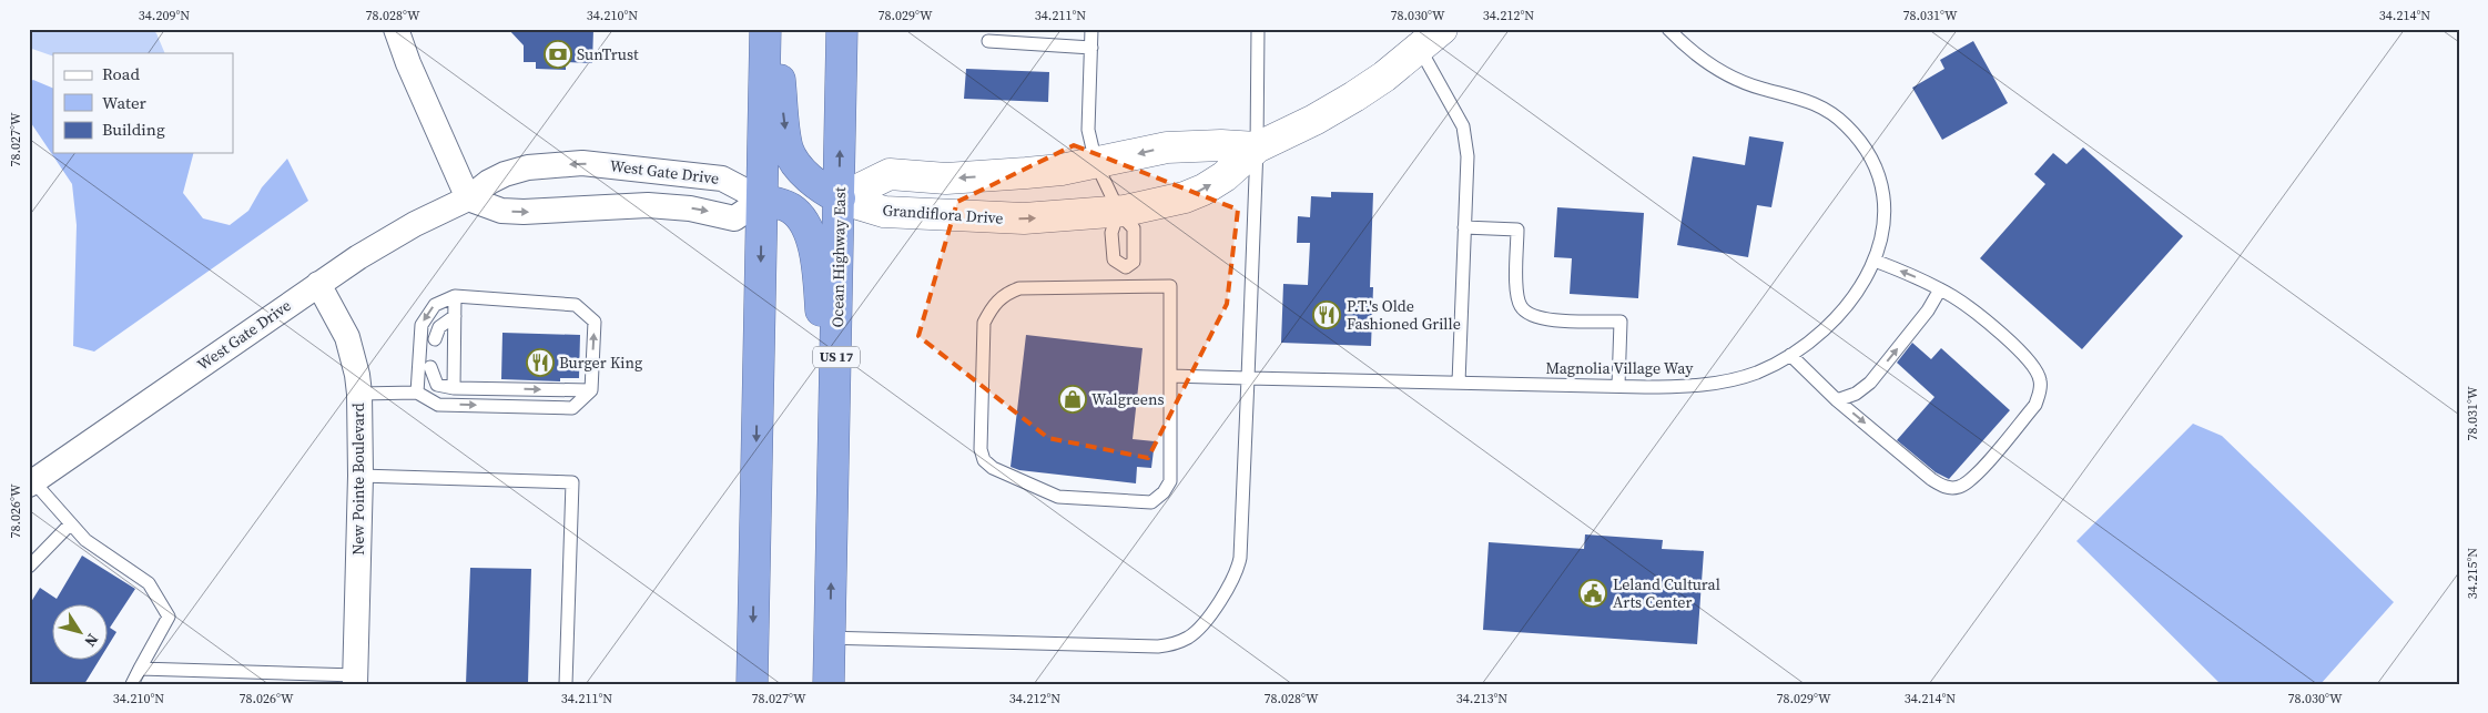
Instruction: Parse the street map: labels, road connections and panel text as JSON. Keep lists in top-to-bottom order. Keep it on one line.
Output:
{"streets":{"highway":["Ocean Highway East","US 17"],"street":["West Gate Drive","Grandiflora Drive","New Pointe Boulevard"],"lane":["Magnolia Village Way"]},"crossings":[["West Gate Drive","New Pointe Boulevard"],["Grandiflora Drive","Ocean Highway East"]],"places":{"bank":["SunTrust"],"restaurant":["P.T.'s Olde Fashioned Grille","Burger King"],"shop":["Walgreens"],"public building":["Leland Cultural Arts Center"]},"legend":["Road","Water","Building"],"north":"bottom right","coordinates":["34.209°N","78.028°W","34.210°N","78.029°W","34.211°N","78.030°W","34.212°N","78.031°W","34.214°N","78.027°W","78.026°W","34.215°N","34.213°N"]}
